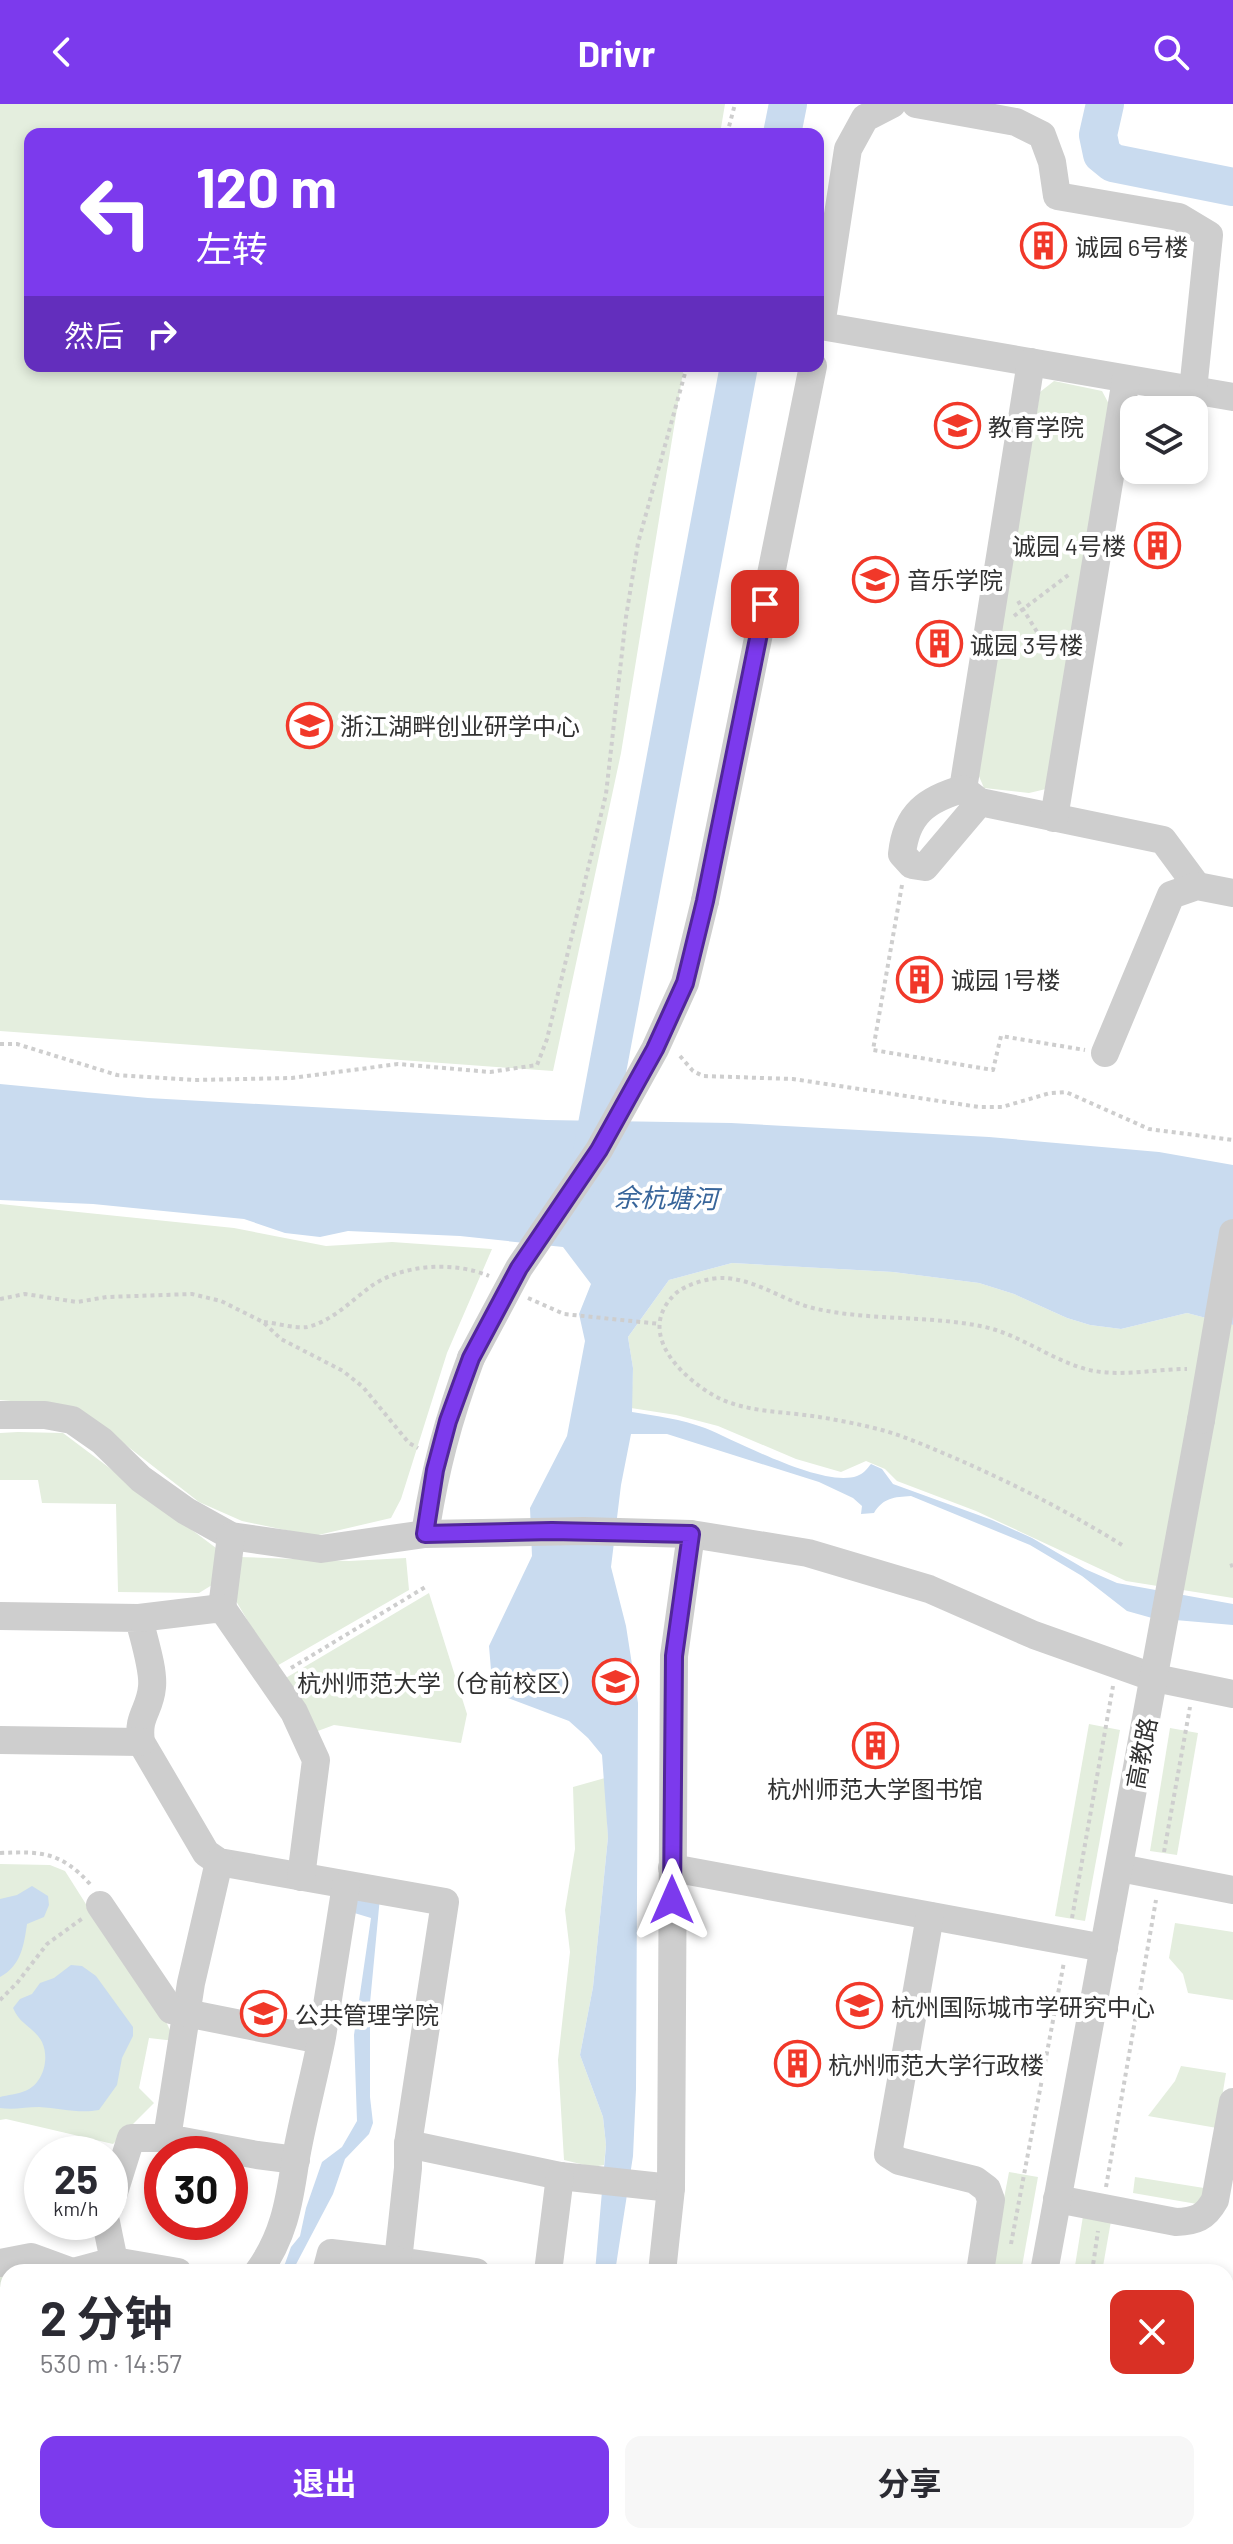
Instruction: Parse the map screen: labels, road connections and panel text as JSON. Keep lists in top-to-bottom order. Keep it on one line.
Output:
{"streets":{"street":["高教路"]},"water":["余杭塘河"],"places":{"building":["诚园 6号楼","诚园 4号楼","诚园 3号楼","诚园 1号楼","杭州师范大学图书馆","杭州师范大学行政楼"],"school or university":["教育学院","音乐学院","浙江湖畔创业研学中心","杭州师范大学（仓前校区）","杭州国际城市学研究中心","公共管理学院"]},"page":{"header":"Drivr","turn":["120 m","左转"],"then":"然后","speed":"25 km/h","limit":"30","heading":["2 分钟","530 m · 14:57"],"buttons":["退出","分享"]}}
